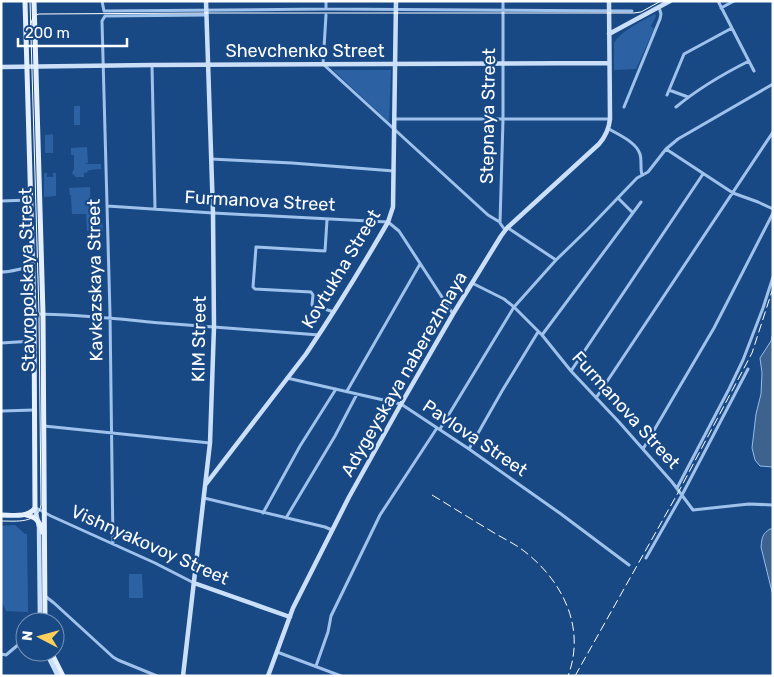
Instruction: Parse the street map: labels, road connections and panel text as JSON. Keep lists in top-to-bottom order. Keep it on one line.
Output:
{"streets":{"main road":["Stavropolskaya Street"],"street":["Shevchenko Street","Stepnaya Street","Furmanova Street","Kovtukha Street","Kavkazskaya Street","KIM Street","Adygeyskaya naberezhnaya","Pavlova Street","Vishnyakovoy Street"]},"crossings":[["Shevchenko Street","Stepnaya Street"],["Shevchenko Street","Kovtukha Street"],["Shevchenko Street","Stavropolskaya Street"],["Shevchenko Street","Kavkazskaya Street"],["Shevchenko Street","KIM Street"],["Stepnaya Street","Adygeyskaya naberezhnaya"],["Furmanova Street","Kovtukha Street"],["Furmanova Street","Kavkazskaya Street"],["Furmanova Street","KIM Street"],["Furmanova Street","Adygeyskaya naberezhnaya"],["Kovtukha Street","KIM Street"],["Kovtukha Street","Pavlova Street"],["Stavropolskaya Street","Vishnyakovoy Street"],["Kavkazskaya Street","KIM Street"],["Kavkazskaya Street","Vishnyakovoy Street"],["KIM Street","Vishnyakovoy Street"],["Adygeyskaya naberezhnaya","Pavlova Street"],["Adygeyskaya naberezhnaya","Vishnyakovoy Street"]],"scale_bar":"200 m","north":"left"}
